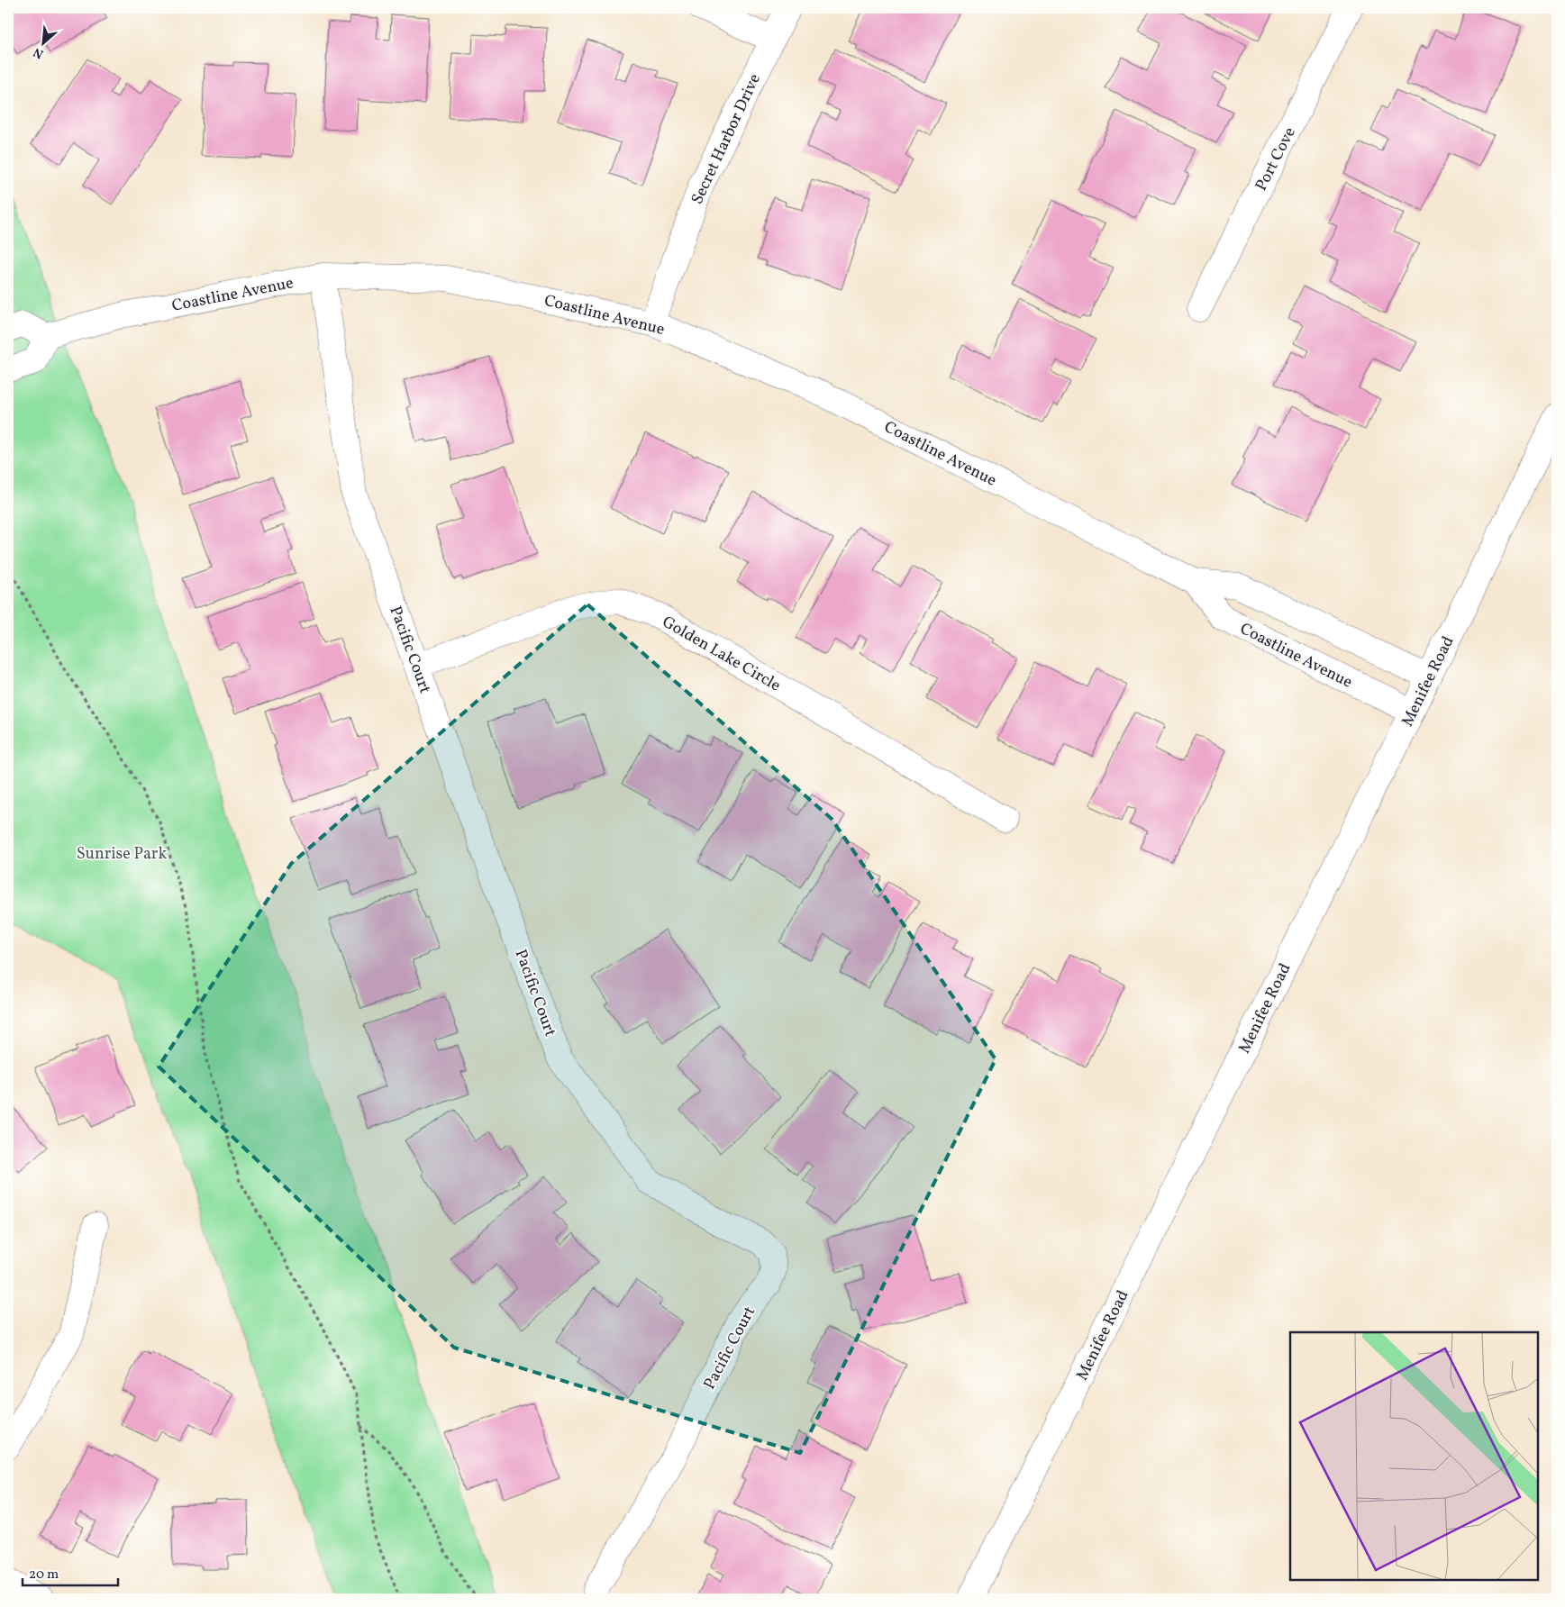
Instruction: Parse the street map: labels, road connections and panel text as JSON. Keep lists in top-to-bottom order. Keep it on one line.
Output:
{"streets":{"street":["Secret Harbor Drive","Port Cove","Coastline Avenue","Pacific Court","Golden Lake Circle","Menifee Road"]},"crossings":[["Secret Harbor Drive","Coastline Avenue"],["Coastline Avenue","Pacific Court"],["Coastline Avenue","Menifee Road"],["Pacific Court","Golden Lake Circle"]],"parks":["Sunrise Park"],"scale_bar":"20 m","north":"bottom left"}
